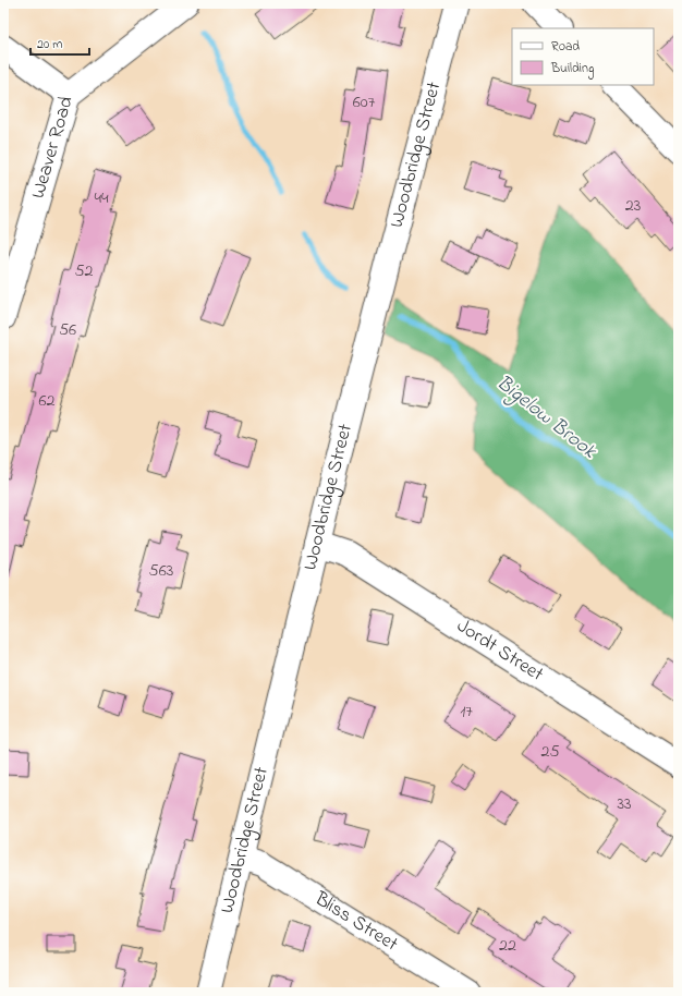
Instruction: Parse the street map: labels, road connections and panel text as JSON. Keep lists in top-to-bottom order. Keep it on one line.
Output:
{"streets":{"street":["Weaver Road","Woodbridge Street","Jordt Street","Bliss Street"]},"crossings":[["Woodbridge Street","Jordt Street"],["Woodbridge Street","Bliss Street"]],"water":["Bigelow Brook"],"house_numbers":["607","44","23","52","56","62","563","17","25","33","22"],"legend":["Road","Building"],"scale_bar":"20 m"}
